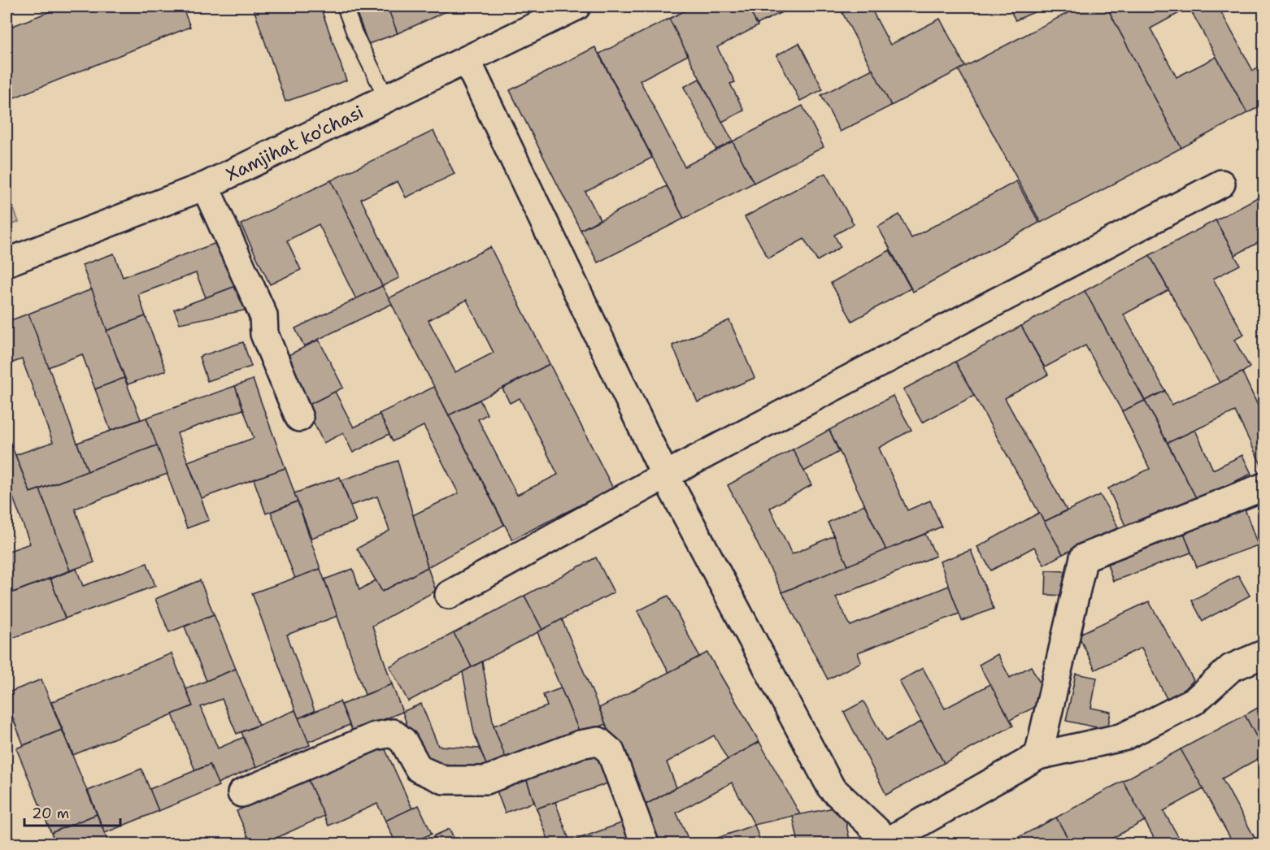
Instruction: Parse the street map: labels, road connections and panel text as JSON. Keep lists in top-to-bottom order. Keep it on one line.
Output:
{"streets":{"street":["Xamjihat ko'chasi"]},"scale_bar":"20 m"}
